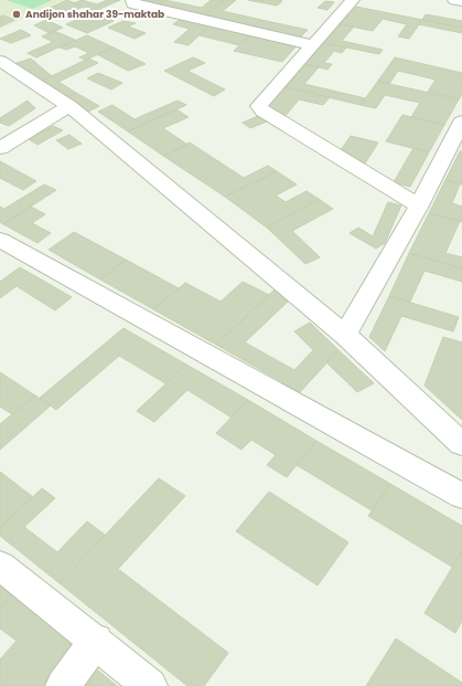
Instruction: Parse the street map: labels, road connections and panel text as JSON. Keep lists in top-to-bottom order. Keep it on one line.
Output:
{"places":["Andijon shahar 39-maktab"]}
